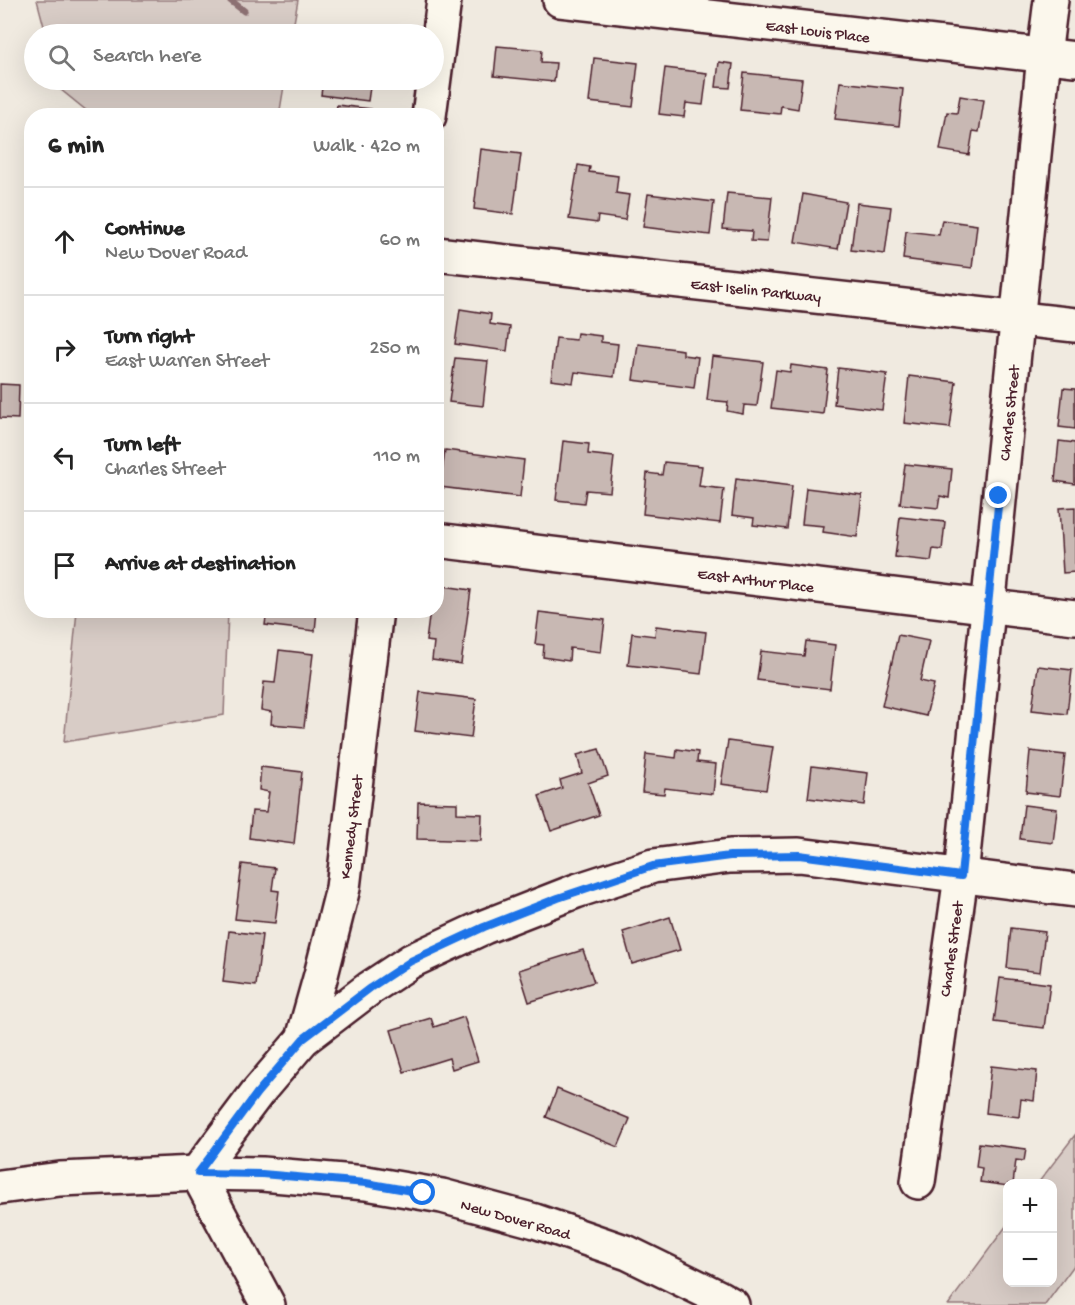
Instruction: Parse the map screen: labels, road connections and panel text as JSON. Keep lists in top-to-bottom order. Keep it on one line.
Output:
{"streets":{"street":["East Louis Place","East Iselin Parkway","Charles Street","East Arthur Place","Kennedy Street","New Dover Road"]},"crossings":[["East Louis Place","Charles Street"],["East Iselin Parkway","Charles Street"],["Charles Street","East Arthur Place"]],"page":{"search":"Search here","heading":["6 min","Walk · 420 m"],"list":[["Continue","New Dover Road","60 m"],["Turn right","East Warren Street","250 m"],["Turn left","Charles Street","110 m"],"Arrive at destination"],"map_buttons":["+","−"]}}
